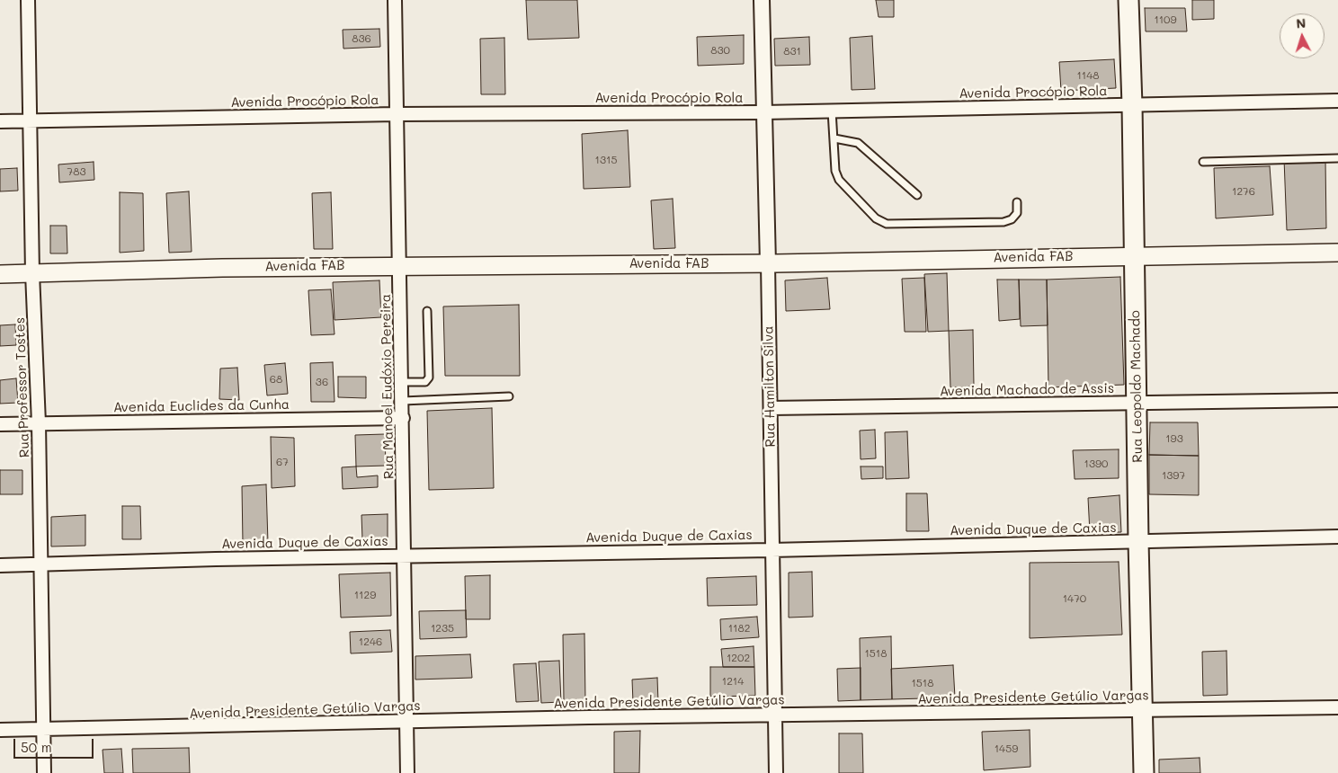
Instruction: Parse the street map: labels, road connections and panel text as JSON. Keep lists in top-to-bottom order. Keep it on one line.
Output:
{"streets":{"main road":["Avenida FAB","Rua Leopoldo Machado"],"street":["Avenida Procópio Rola","Rua Manoel Eudóxio Pereira","Rua Hamilton Silva","Rua Professor Tostes","Avenida Machado de Assis","Avenida Euclides da Cunha","Avenida Duque de Caxias","Avenida Presidente Getúlio Vargas"]},"crossings":[["Avenida Procópio Rola","Rua Manoel Eudóxio Pereira"],["Avenida Procópio Rola","Rua Hamilton Silva"],["Avenida Procópio Rola","Rua Leopoldo Machado"],["Avenida Procópio Rola","Rua Professor Tostes"],["Avenida FAB","Rua Manoel Eudóxio Pereira"],["Avenida FAB","Rua Hamilton Silva"],["Avenida FAB","Rua Leopoldo Machado"],["Avenida FAB","Rua Professor Tostes"],["Rua Manoel Eudóxio Pereira","Avenida Euclides da Cunha"],["Rua Manoel Eudóxio Pereira","Avenida Duque de Caxias"],["Rua Manoel Eudóxio Pereira","Avenida Presidente Getúlio Vargas"],["Rua Hamilton Silva","Avenida Machado de Assis"],["Rua Hamilton Silva","Avenida Duque de Caxias"],["Rua Hamilton Silva","Avenida Presidente Getúlio Vargas"],["Rua Leopoldo Machado","Avenida Machado de Assis"],["Rua Leopoldo Machado","Avenida Duque de Caxias"],["Rua Leopoldo Machado","Avenida Presidente Getúlio Vargas"],["Rua Professor Tostes","Avenida Euclides da Cunha"],["Rua Professor Tostes","Avenida Duque de Caxias"],["Rua Professor Tostes","Avenida Presidente Getúlio Vargas"]],"house_numbers":["1109","836","830","831","1148","1315","783","1276","68","36","193","67","1390","1397","1129","1470","1235","1182","1246","1518","1202","1214","1518","1459"],"scale_bar":"50 m","north":"top"}
